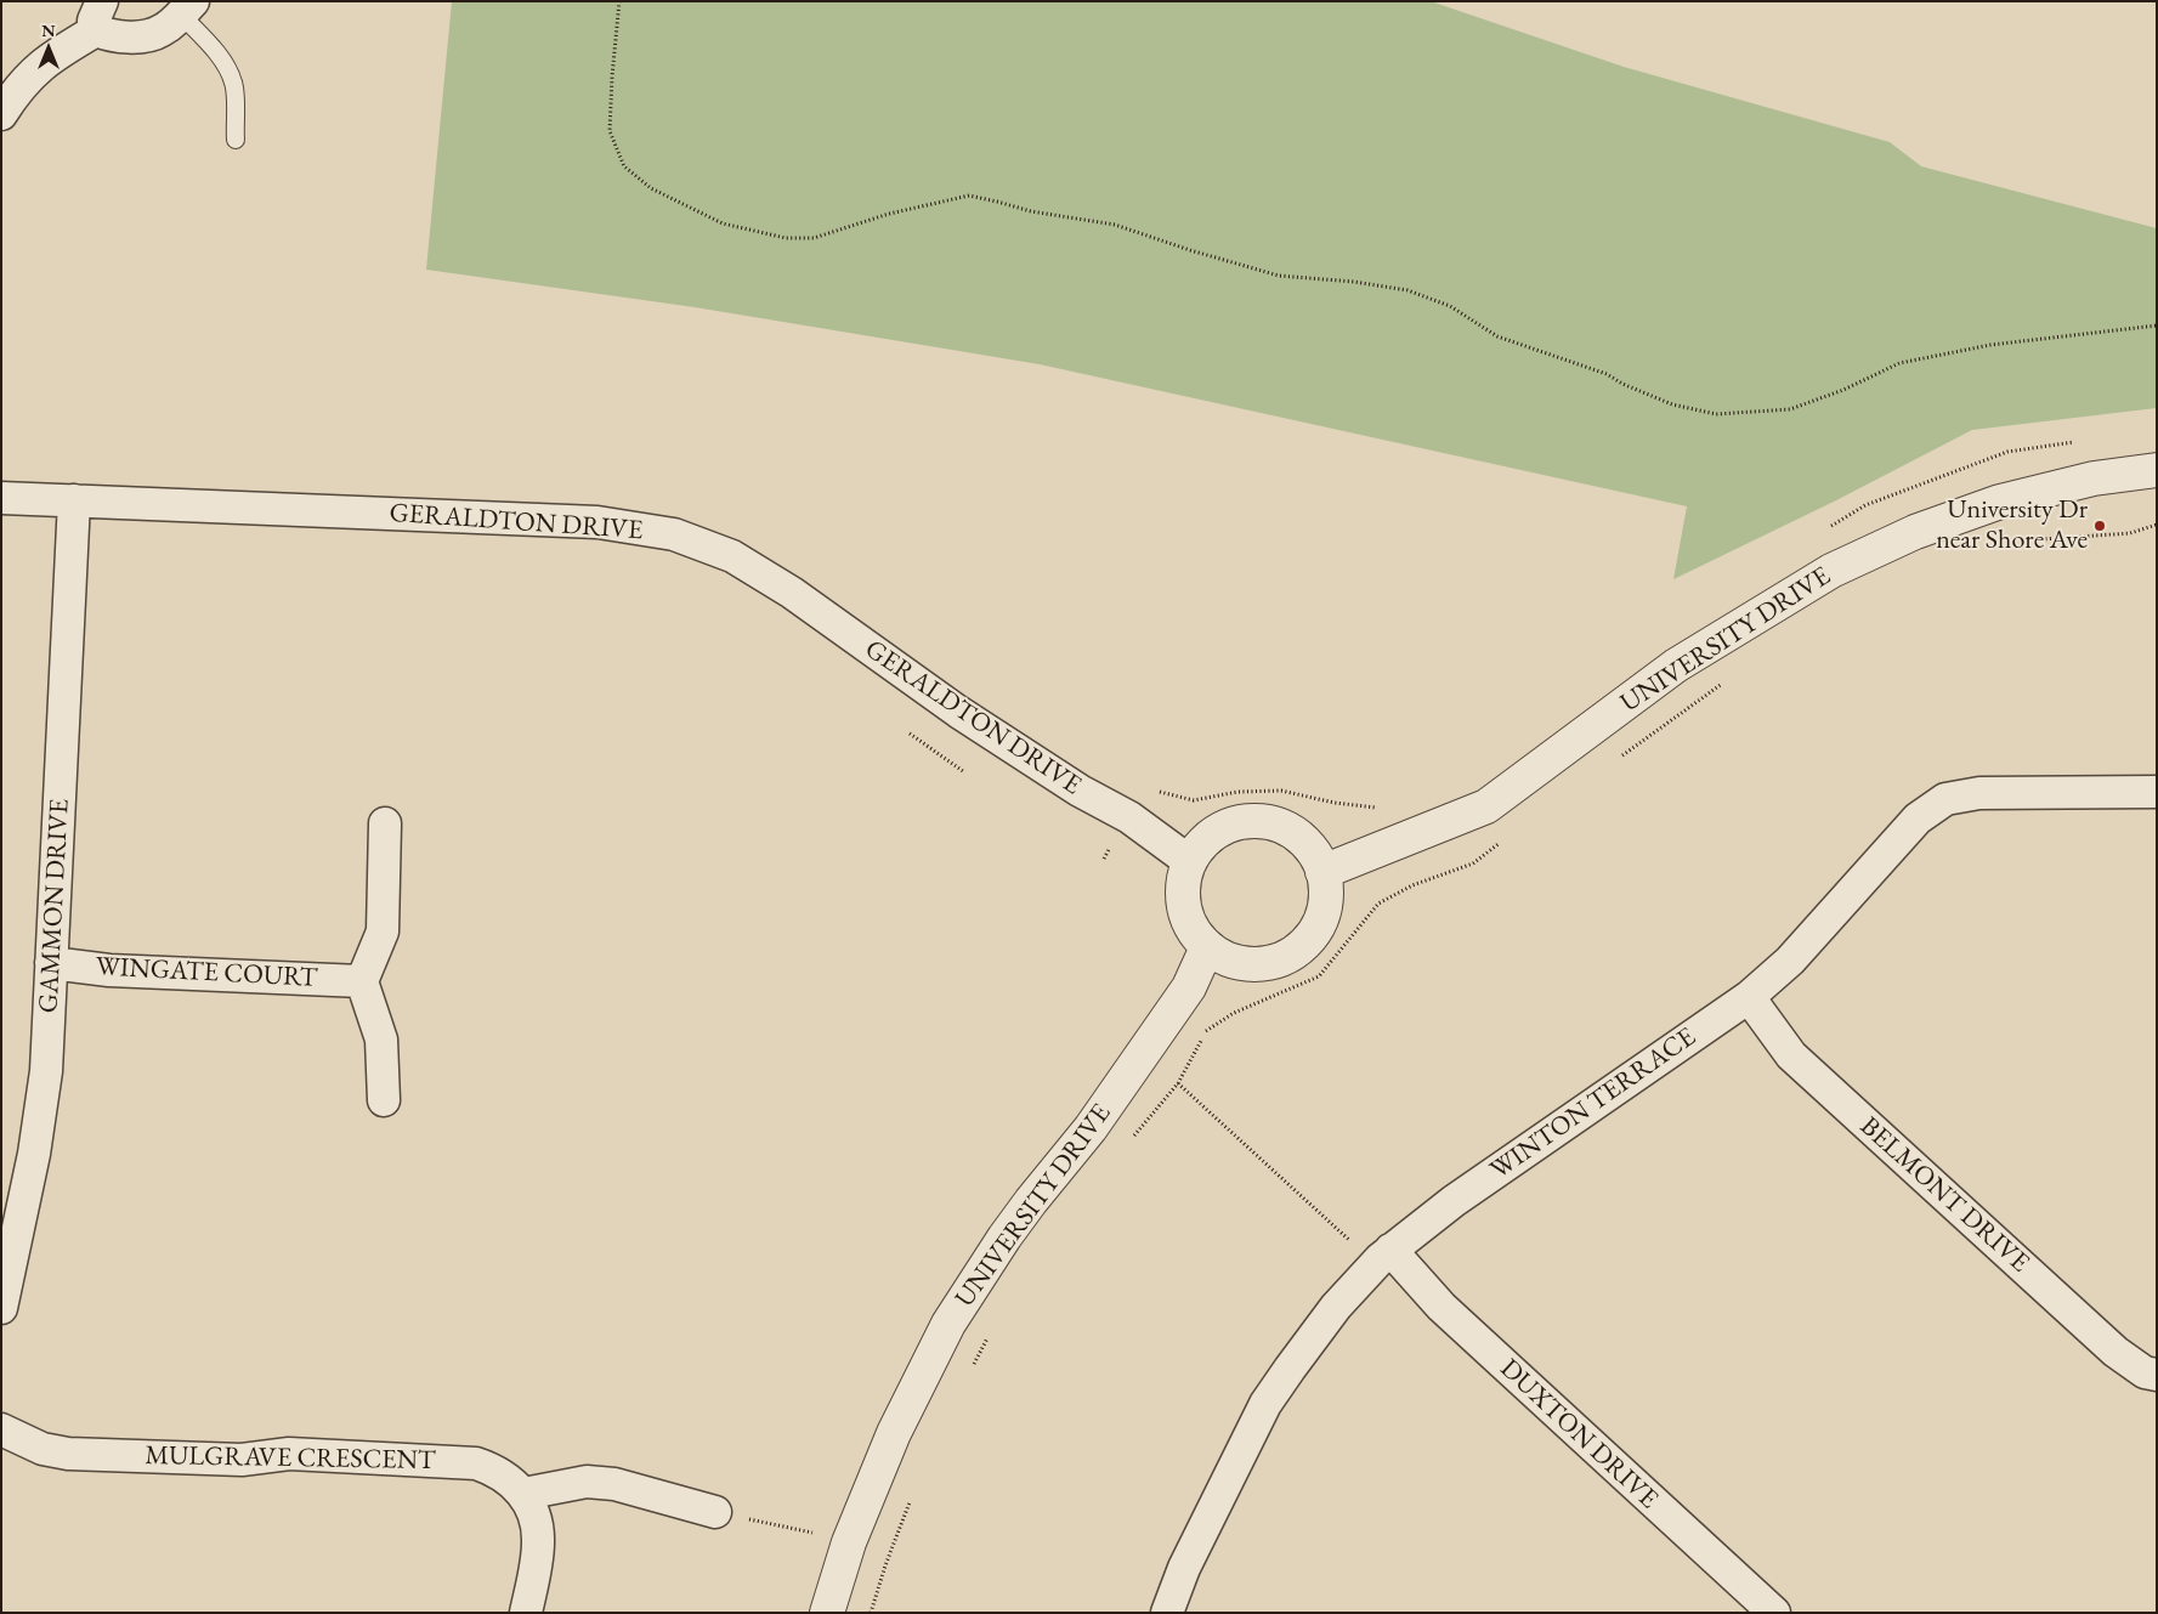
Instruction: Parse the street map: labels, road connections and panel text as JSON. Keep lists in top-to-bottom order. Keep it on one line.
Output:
{"streets":{"street":["GERALDTON DRIVE","UNIVERSITY DRIVE","GAMMON DRIVE","WINGATE COURT","WINTON TERRACE","BELMONT DRIVE","DUXTON DRIVE","MULGRAVE CRESCENT"]},"crossings":[["GERALDTON DRIVE","UNIVERSITY DRIVE"],["GERALDTON DRIVE","GAMMON DRIVE"],["GAMMON DRIVE","WINGATE COURT"],["WINTON TERRACE","BELMONT DRIVE"],["WINTON TERRACE","DUXTON DRIVE"]],"places":["University Dr near Shore Ave"],"north":"top"}
